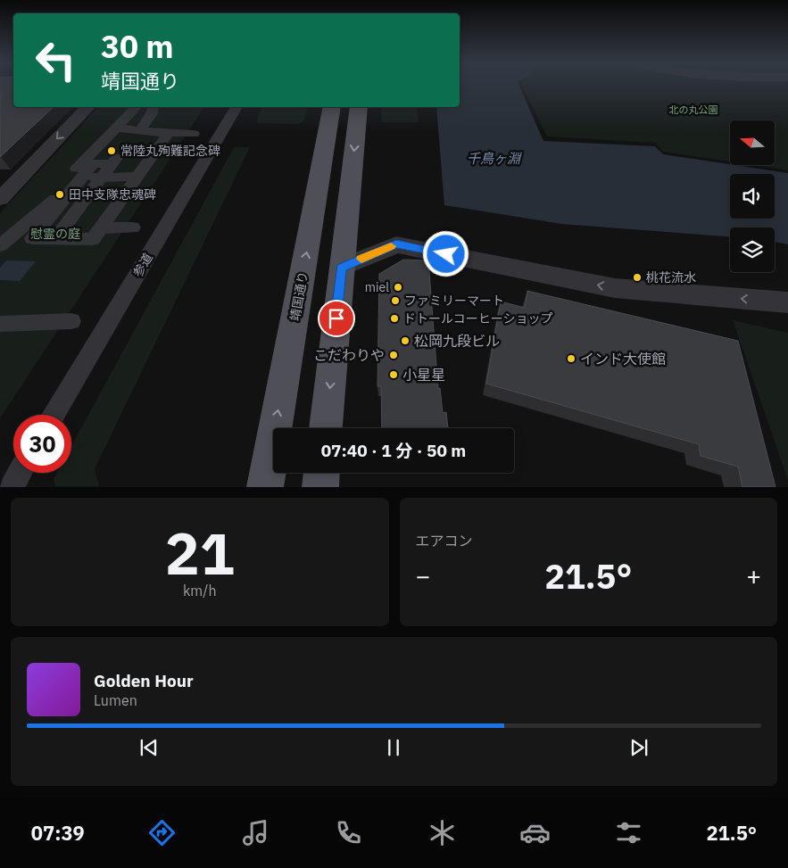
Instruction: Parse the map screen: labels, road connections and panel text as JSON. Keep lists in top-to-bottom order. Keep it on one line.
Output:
{"streets":{"main road":["靖国通り"],"street":["参道"]},"water":["千鳥ヶ淵"],"parks":["北の丸公園","慰霊の庭"],"places":["常陸丸殉難記念碑","田中支隊忠魂碑","桃花流水","miel","ファミリーマート","ドトールコーヒーショップ","松岡九段ビル","こだわりや","インド大使館","小星星"],"north":"left","page":{"turn":["30 m","靖国通り"],"limit":"30","trip":"07:40 · 1 分 · 50 m","tile":[["21","km/h"],"エアコン"],"heat":["−","21.5°","+"],"song":["Golden Hour","Lumen"],"tabs":["07:39","21.5°"]}}
